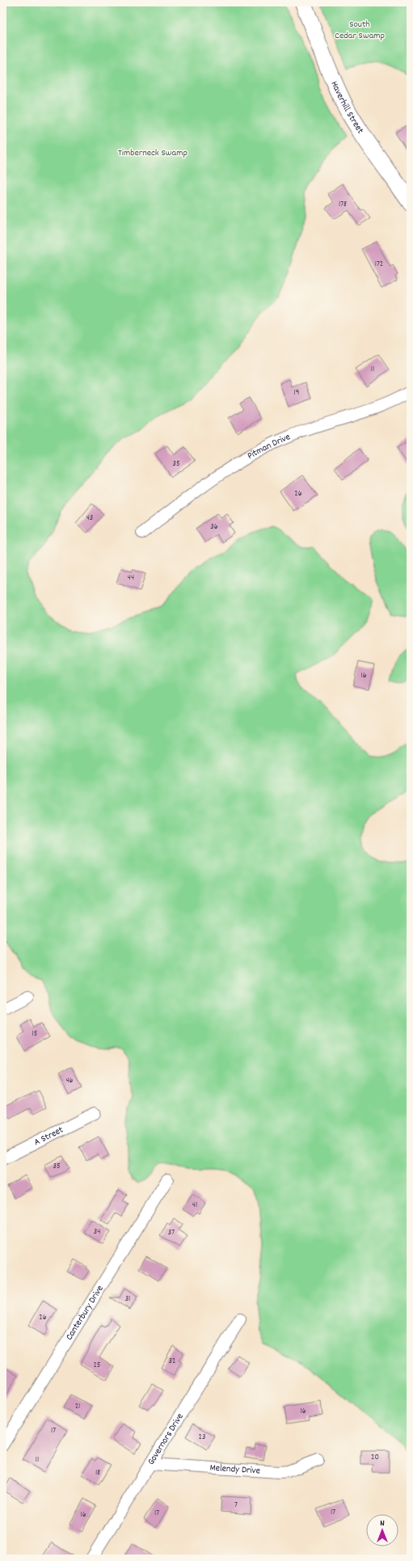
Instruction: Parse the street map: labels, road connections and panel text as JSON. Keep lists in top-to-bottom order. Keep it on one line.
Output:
{"streets":{"street":["Haverhill Street","Pitman Drive","A Street","Canterbury Drive","Governors Drive","Melendy Drive"]},"crossings":[["Governors Drive","Melendy Drive"]],"parks":["South Cedar Swamp","Timberneck Swamp"],"house_numbers":["178","172","11","19","35","26","43","36","44","16","15","46","35","41","34","37","31","26","32","25","21","16","17","23","20","11","18","7","17","17","16"],"north":"top"}
